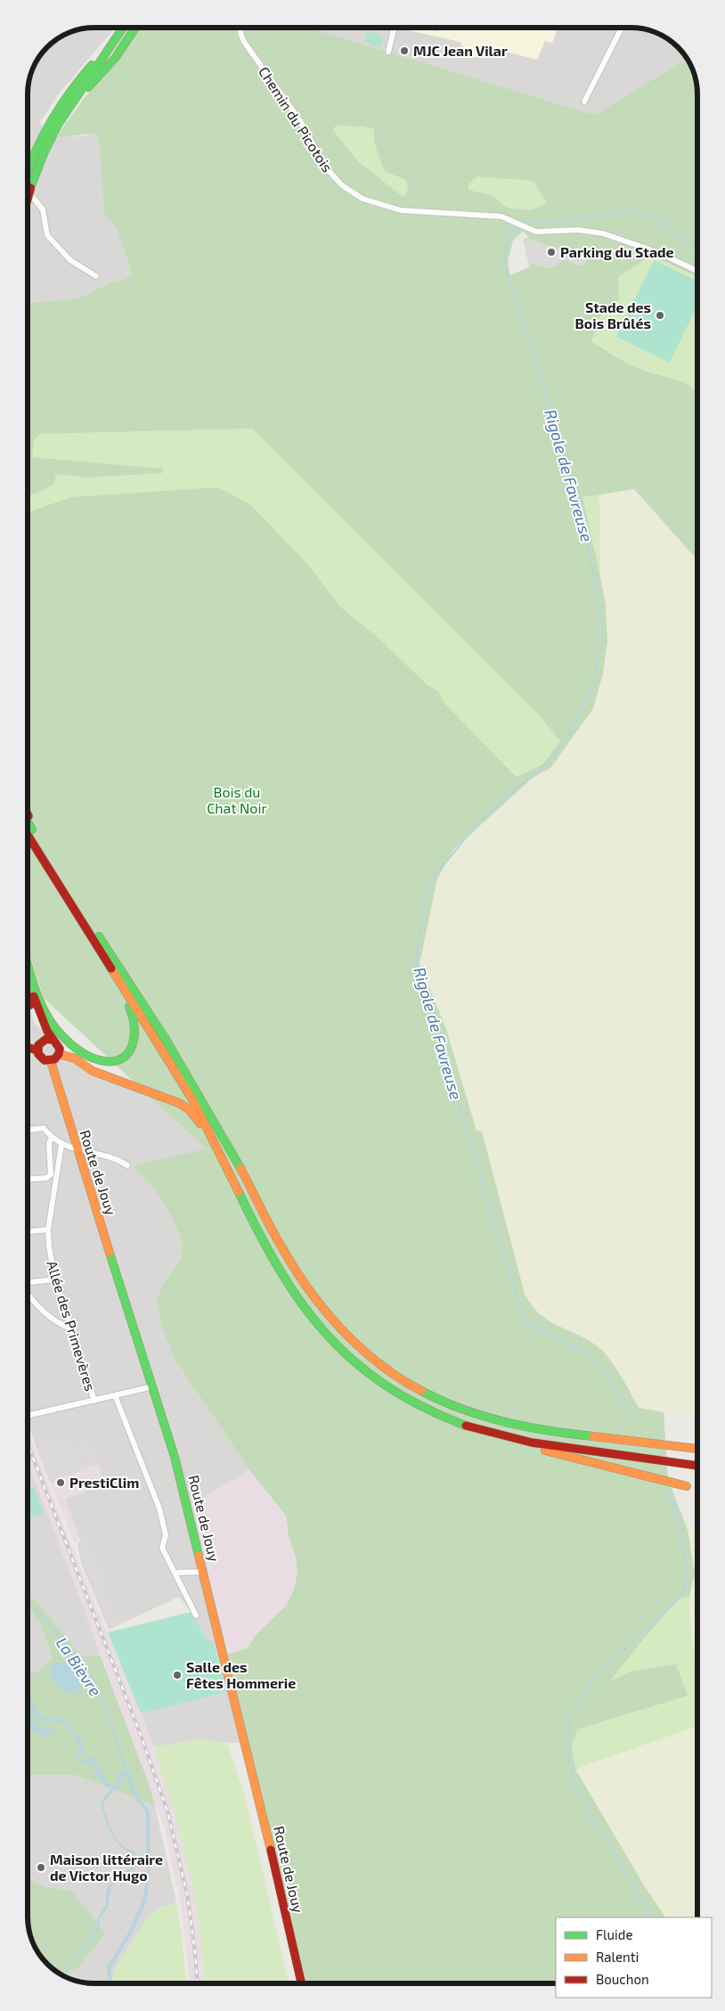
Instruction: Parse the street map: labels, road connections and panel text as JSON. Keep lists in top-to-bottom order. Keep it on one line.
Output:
{"streets":{"main road":["Route de Jouy"],"street":["Chemin du Picotois","Allée des Primevères"]},"water":["Rigole de Favreuse","La Bièvre"],"parks":["Bois du Chat Noir"],"places":["MJC Jean Vilar","Parking du Stade","Stade des Bois Brûlés","PrestiClim","Salle des Fêtes Hommerie","Maison littéraire de Victor Hugo"],"legend":["Fluide","Ralenti","Bouchon"]}
